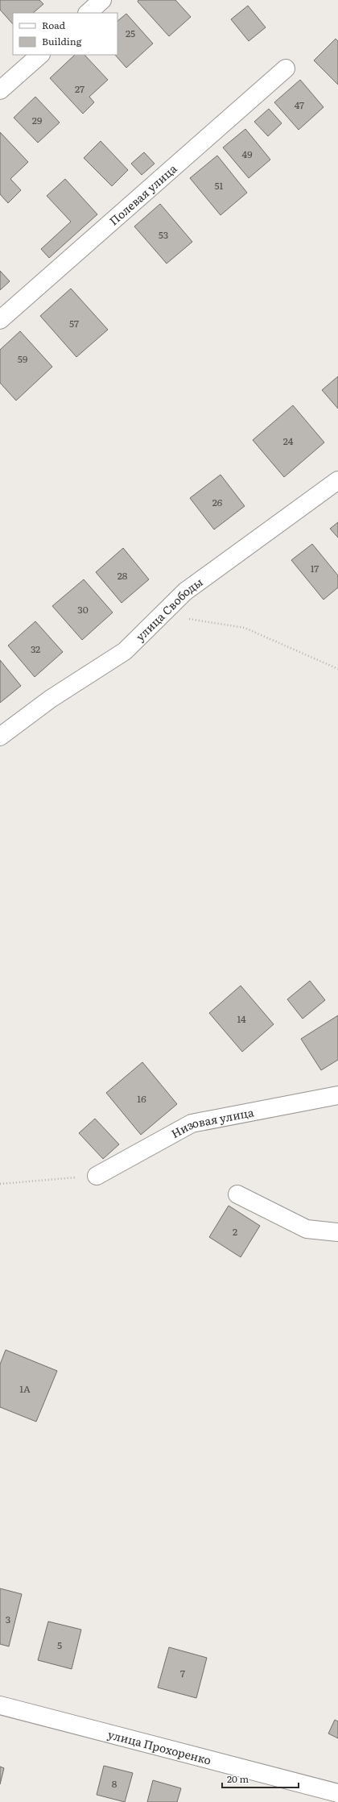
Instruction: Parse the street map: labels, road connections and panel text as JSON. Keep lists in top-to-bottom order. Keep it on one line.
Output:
{"streets":{"street":["Полевая улица","улица Свободы","Низовая улица","улица Прохоренко"]},"house_numbers":["25","27","47","29","49","51","53","57","59","24","26","17","28","30","32","14","16","2","1А","3","5","7","8"],"legend":["Road","Building"],"scale_bar":"20 m"}
